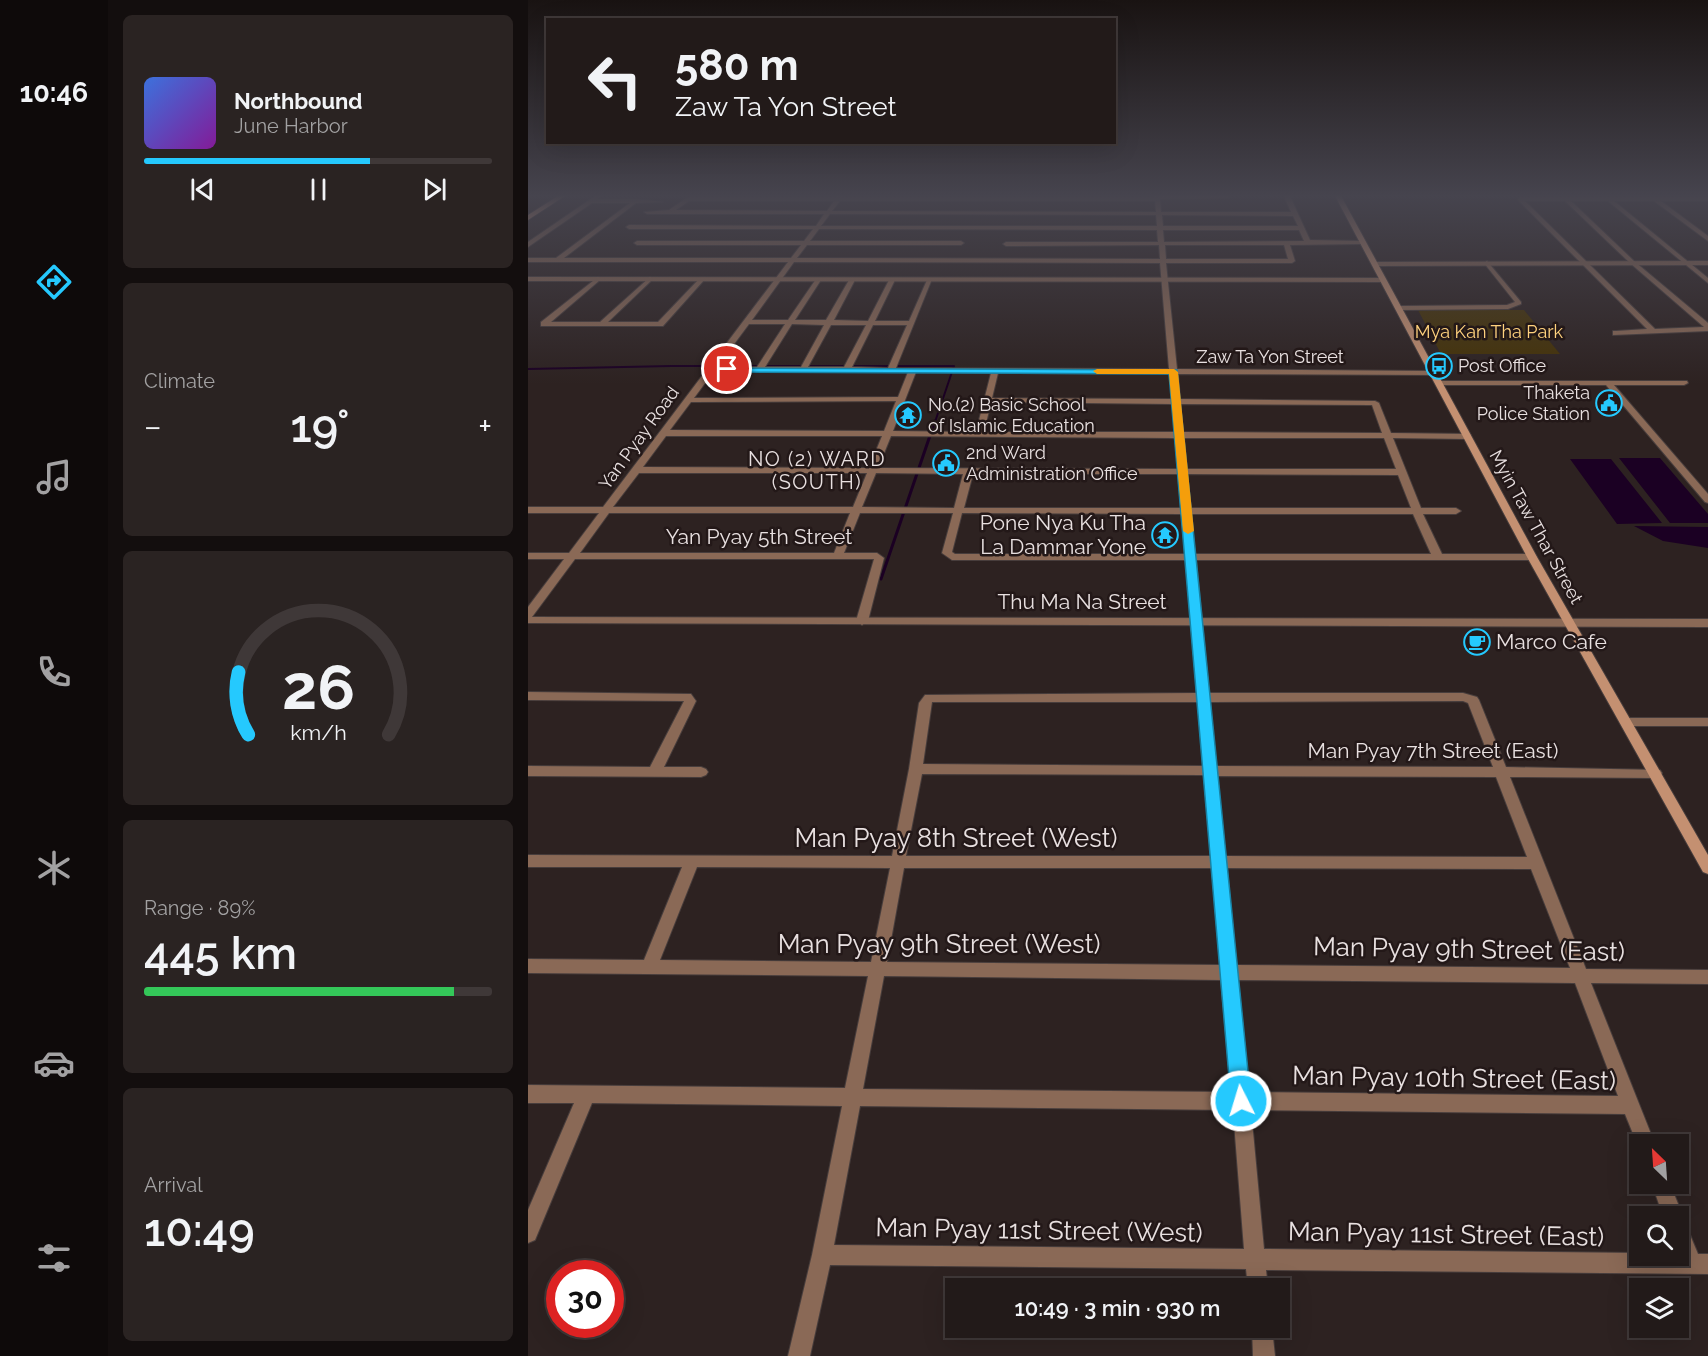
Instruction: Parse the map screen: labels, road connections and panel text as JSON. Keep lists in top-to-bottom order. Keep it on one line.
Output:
{"streets":{"main road":["Myin Taw Thar Street"],"street":["Zaw Ta Yon Street","Yan Pyay Road","Yan Pyay 5th Street","Thu Ma Na Street","Man Pyay 7th Street (East)","Man Pyay 8th Street (West)","Man Pyay 9th Street (West)","Man Pyay 9th Street (East)","Man Pyay 10th Street (East)","Man Pyay 11st Street (West)","Man Pyay 11st Street (East)"]},"crossings":[["Zaw Ta Yon Street","Yan Pyay Road"],["Zaw Ta Yon Street","Myin Taw Thar Street"],["Yan Pyay Road","Yan Pyay 5th Street"],["Myin Taw Thar Street","Thu Ma Na Street"],["Myin Taw Thar Street","Man Pyay 7th Street (East)"],["Yan Pyay 5th Street","Thu Ma Na Street"],["Man Pyay 9th Street (West)","Man Pyay 9th Street (East)"],["Man Pyay 11st Street (West)","Man Pyay 11st Street (East)"]],"districts":["NO (2) WARD (SOUTH)"],"parks":["Mya Kan Tha Park"],"places":{"bus stop":["Post Office"],"public building":["Thaketa Police Station","2nd Ward Administration Office"],"temple":["No.(2) Basic School of Islamic Education","Pone Nya Ku Tha La Dammar Yone"],"cafe":["Marco Cafe"]},"north":"top left","page":{"tabs":"10:46","turn":["580 m","Zaw Ta Yon Street"],"song":["Northbound","June Harbor"],"tile":["Climate",["Range · 89%","445 km"],["Arrival","10:49"]],"heat":["−","19°","+"],"limit":"30","trip":"10:49 · 3 min · 930 m","gauge":["26","km/h"]}}
